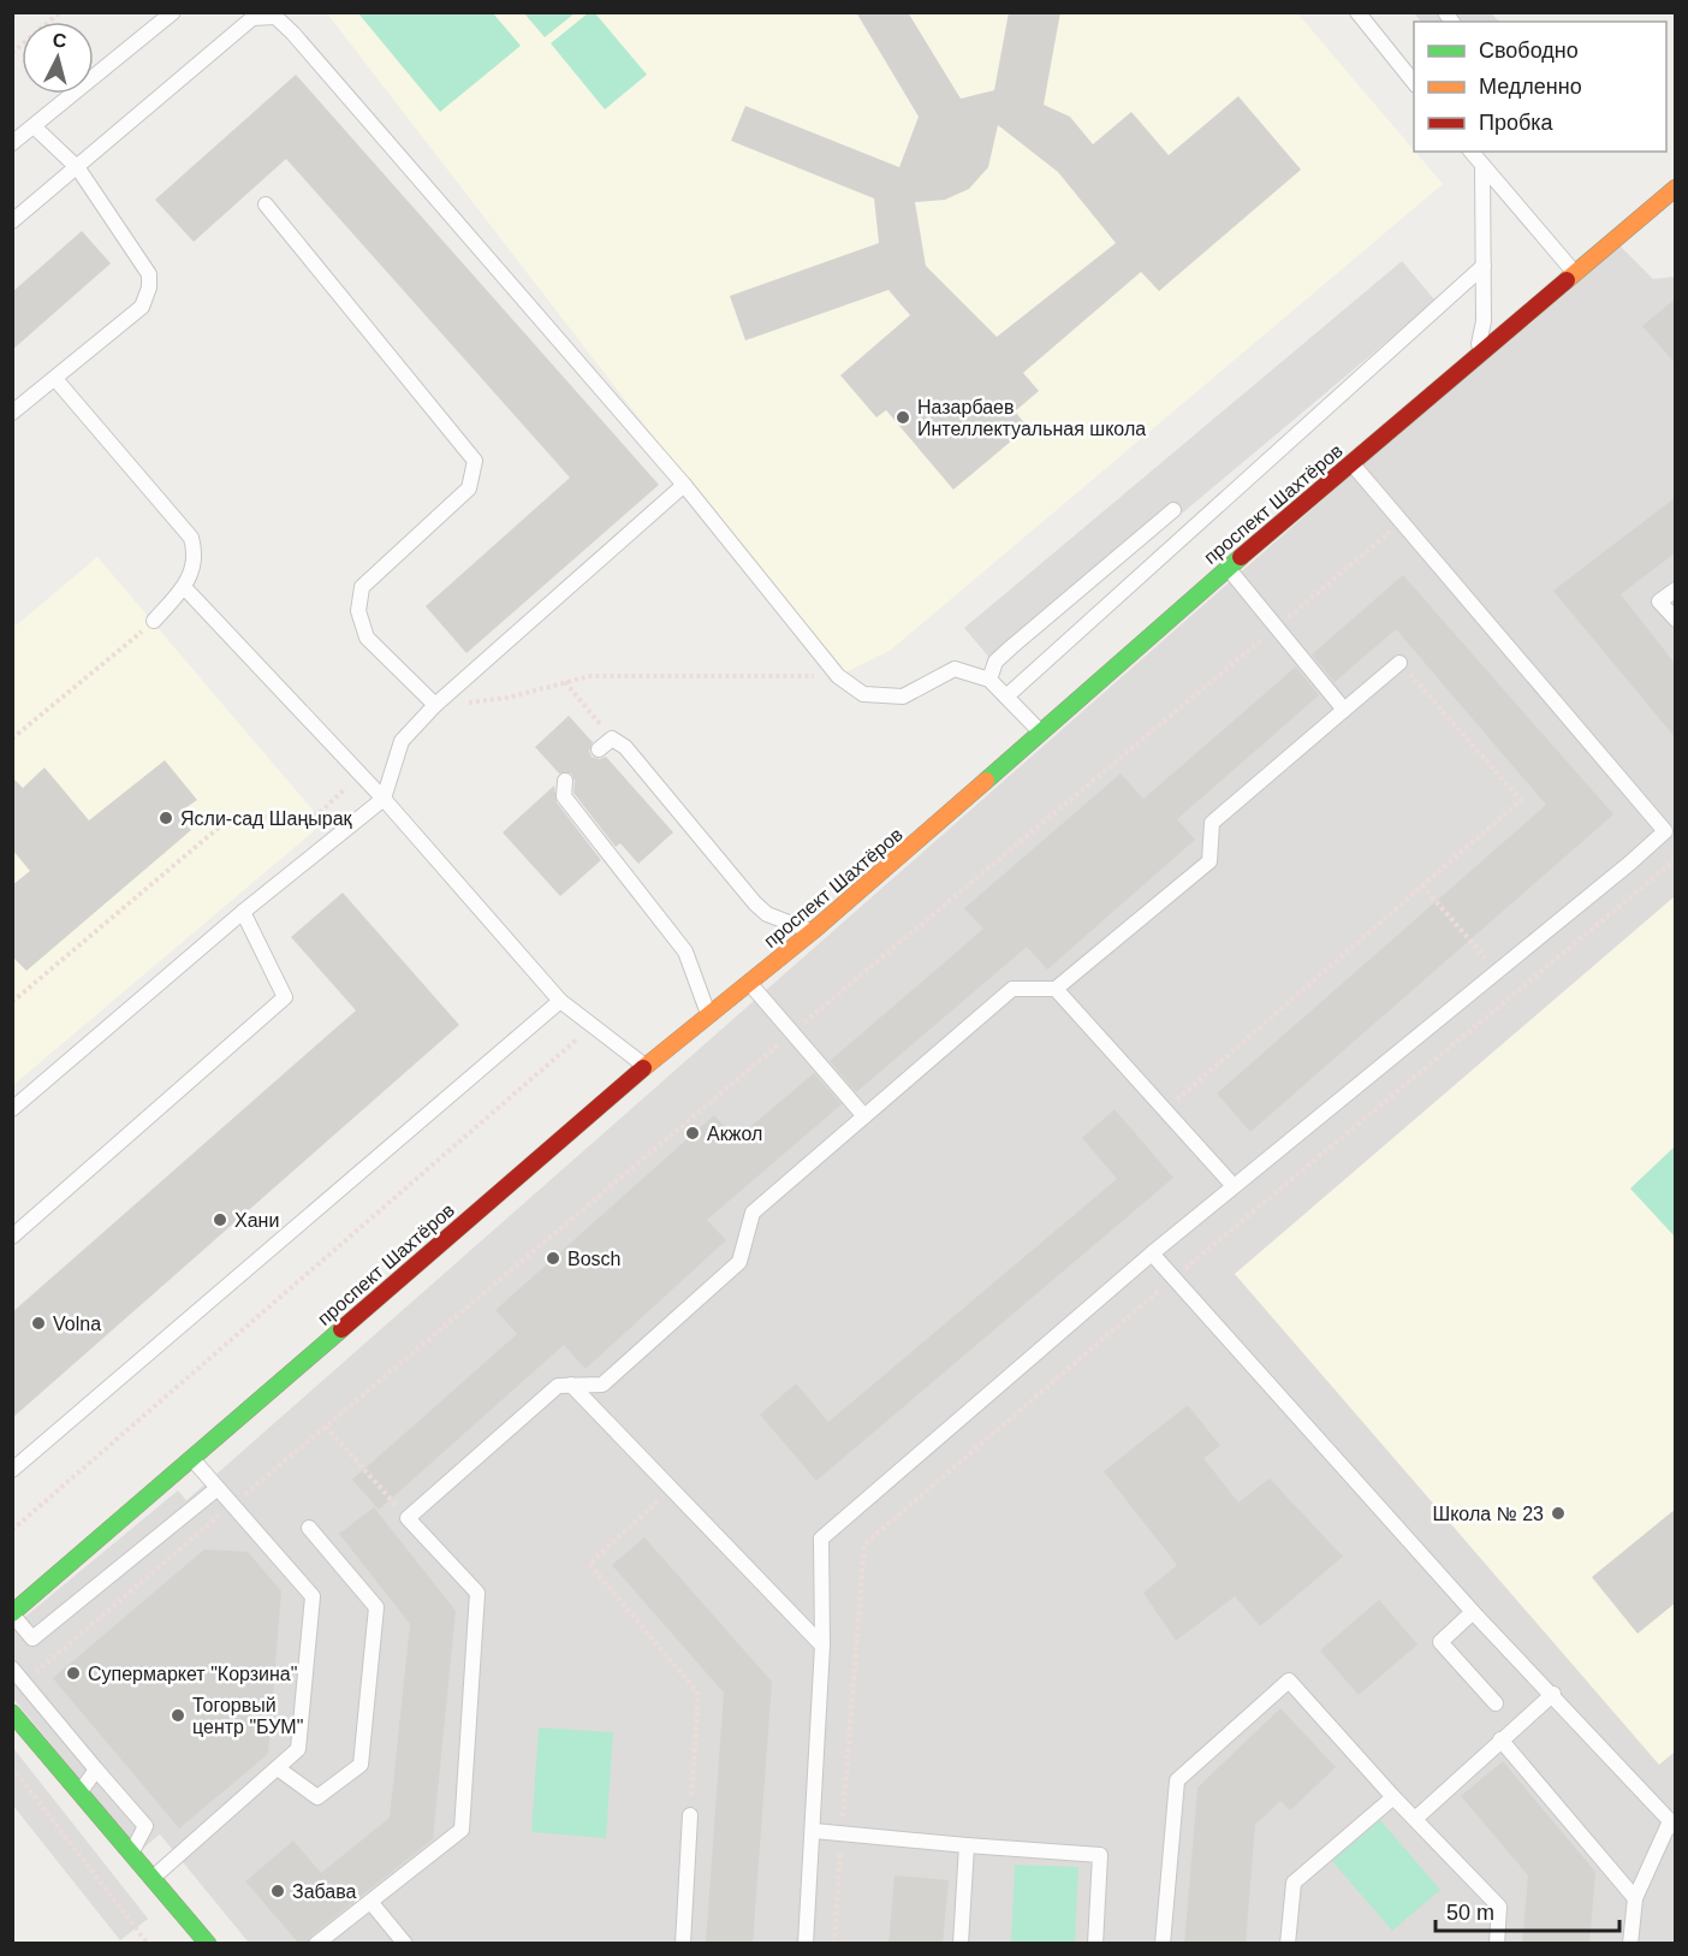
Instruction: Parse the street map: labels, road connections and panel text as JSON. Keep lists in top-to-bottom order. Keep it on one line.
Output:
{"streets":{"street":["проспект Шахтёров"]},"places":["Назарбаев Интеллектуальная школа","Ясли-сад Шаңырақ","Акжол","Хани","Bosch","Volna","Школа № 23","Супермаркет \"Корзина\"","Тогорвый центр \"БУМ\"","Забава"],"legend":["Свободно","Медленно","Пробка"],"scale_bar":"50 m","north":"top"}
